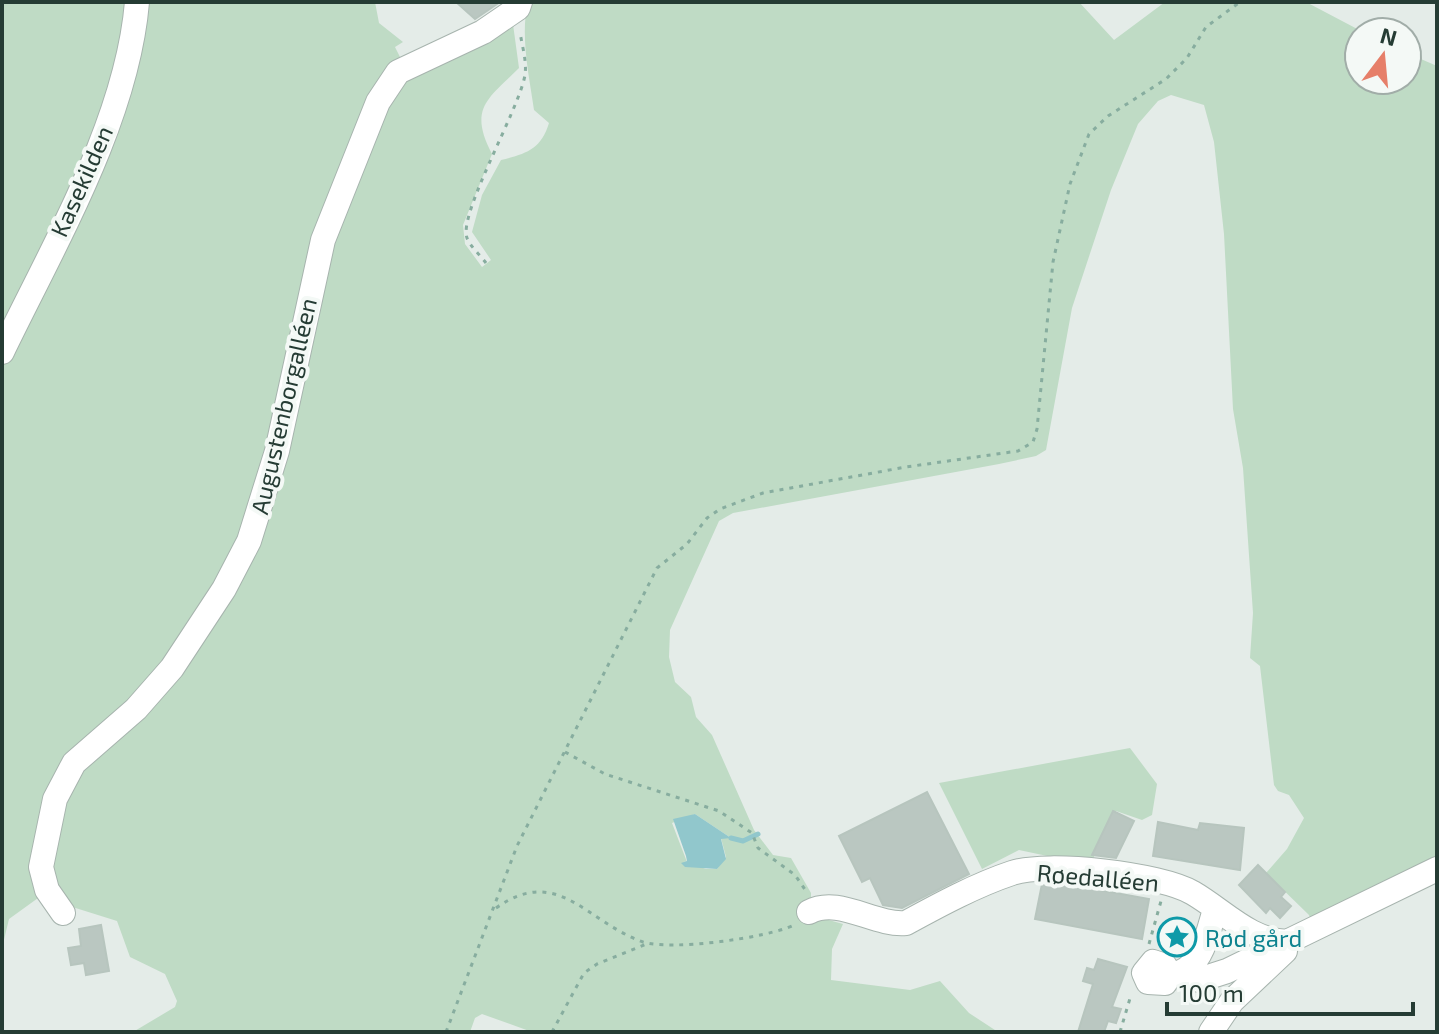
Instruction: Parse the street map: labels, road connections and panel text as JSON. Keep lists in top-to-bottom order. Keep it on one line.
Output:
{"streets":{"lane":["Kasekilden","Augustenborgalléen","Røedalléen"]},"places":{"place":["Rød gård"]},"scale_bar":"100 m","north":"top"}
